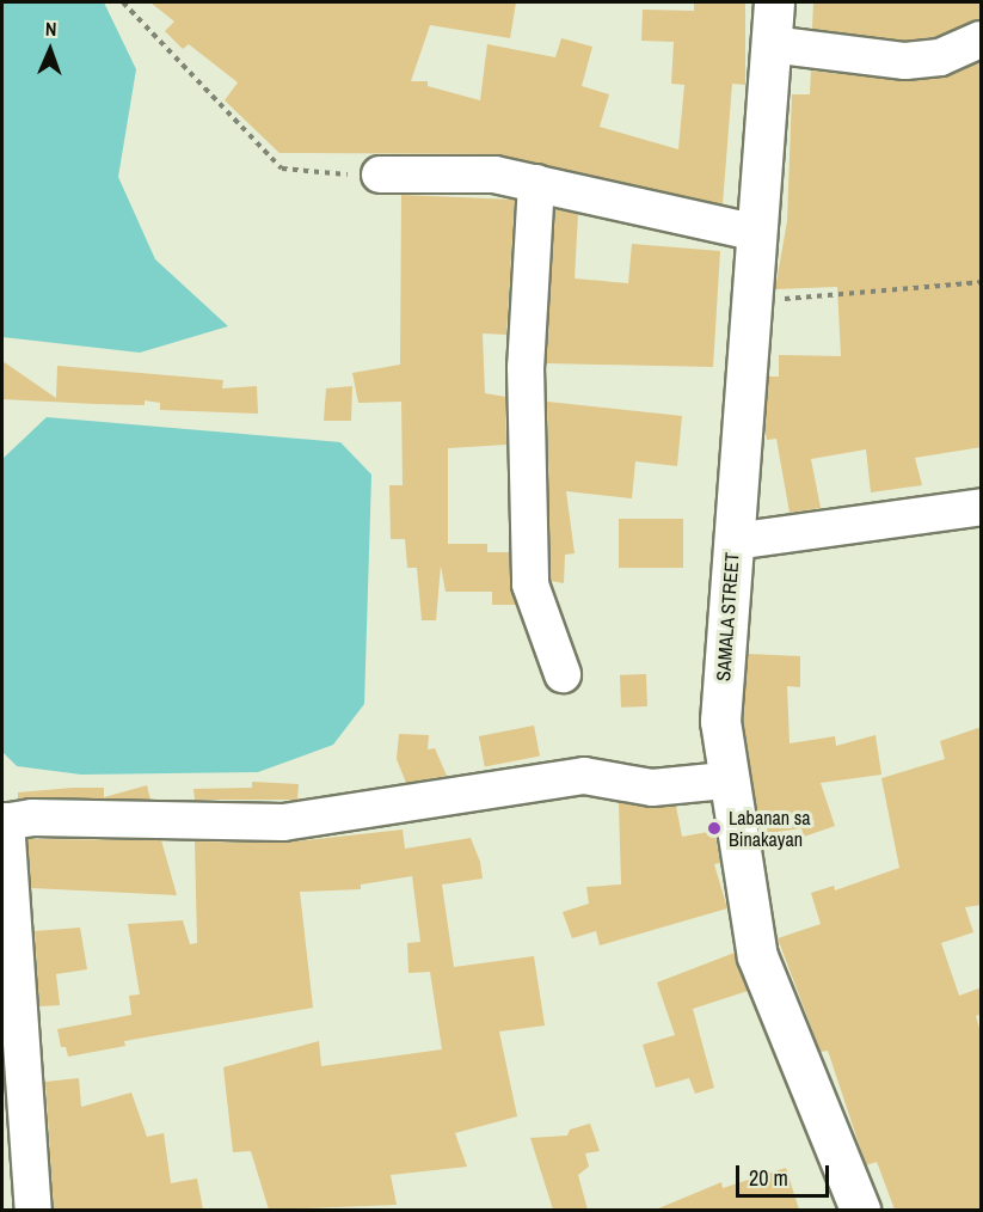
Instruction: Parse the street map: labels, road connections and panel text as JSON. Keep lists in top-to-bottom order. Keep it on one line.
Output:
{"streets":{"street":["SAMALA STREET"]},"places":["Labanan sa Binakayan"],"scale_bar":"20 m","north":"top"}
